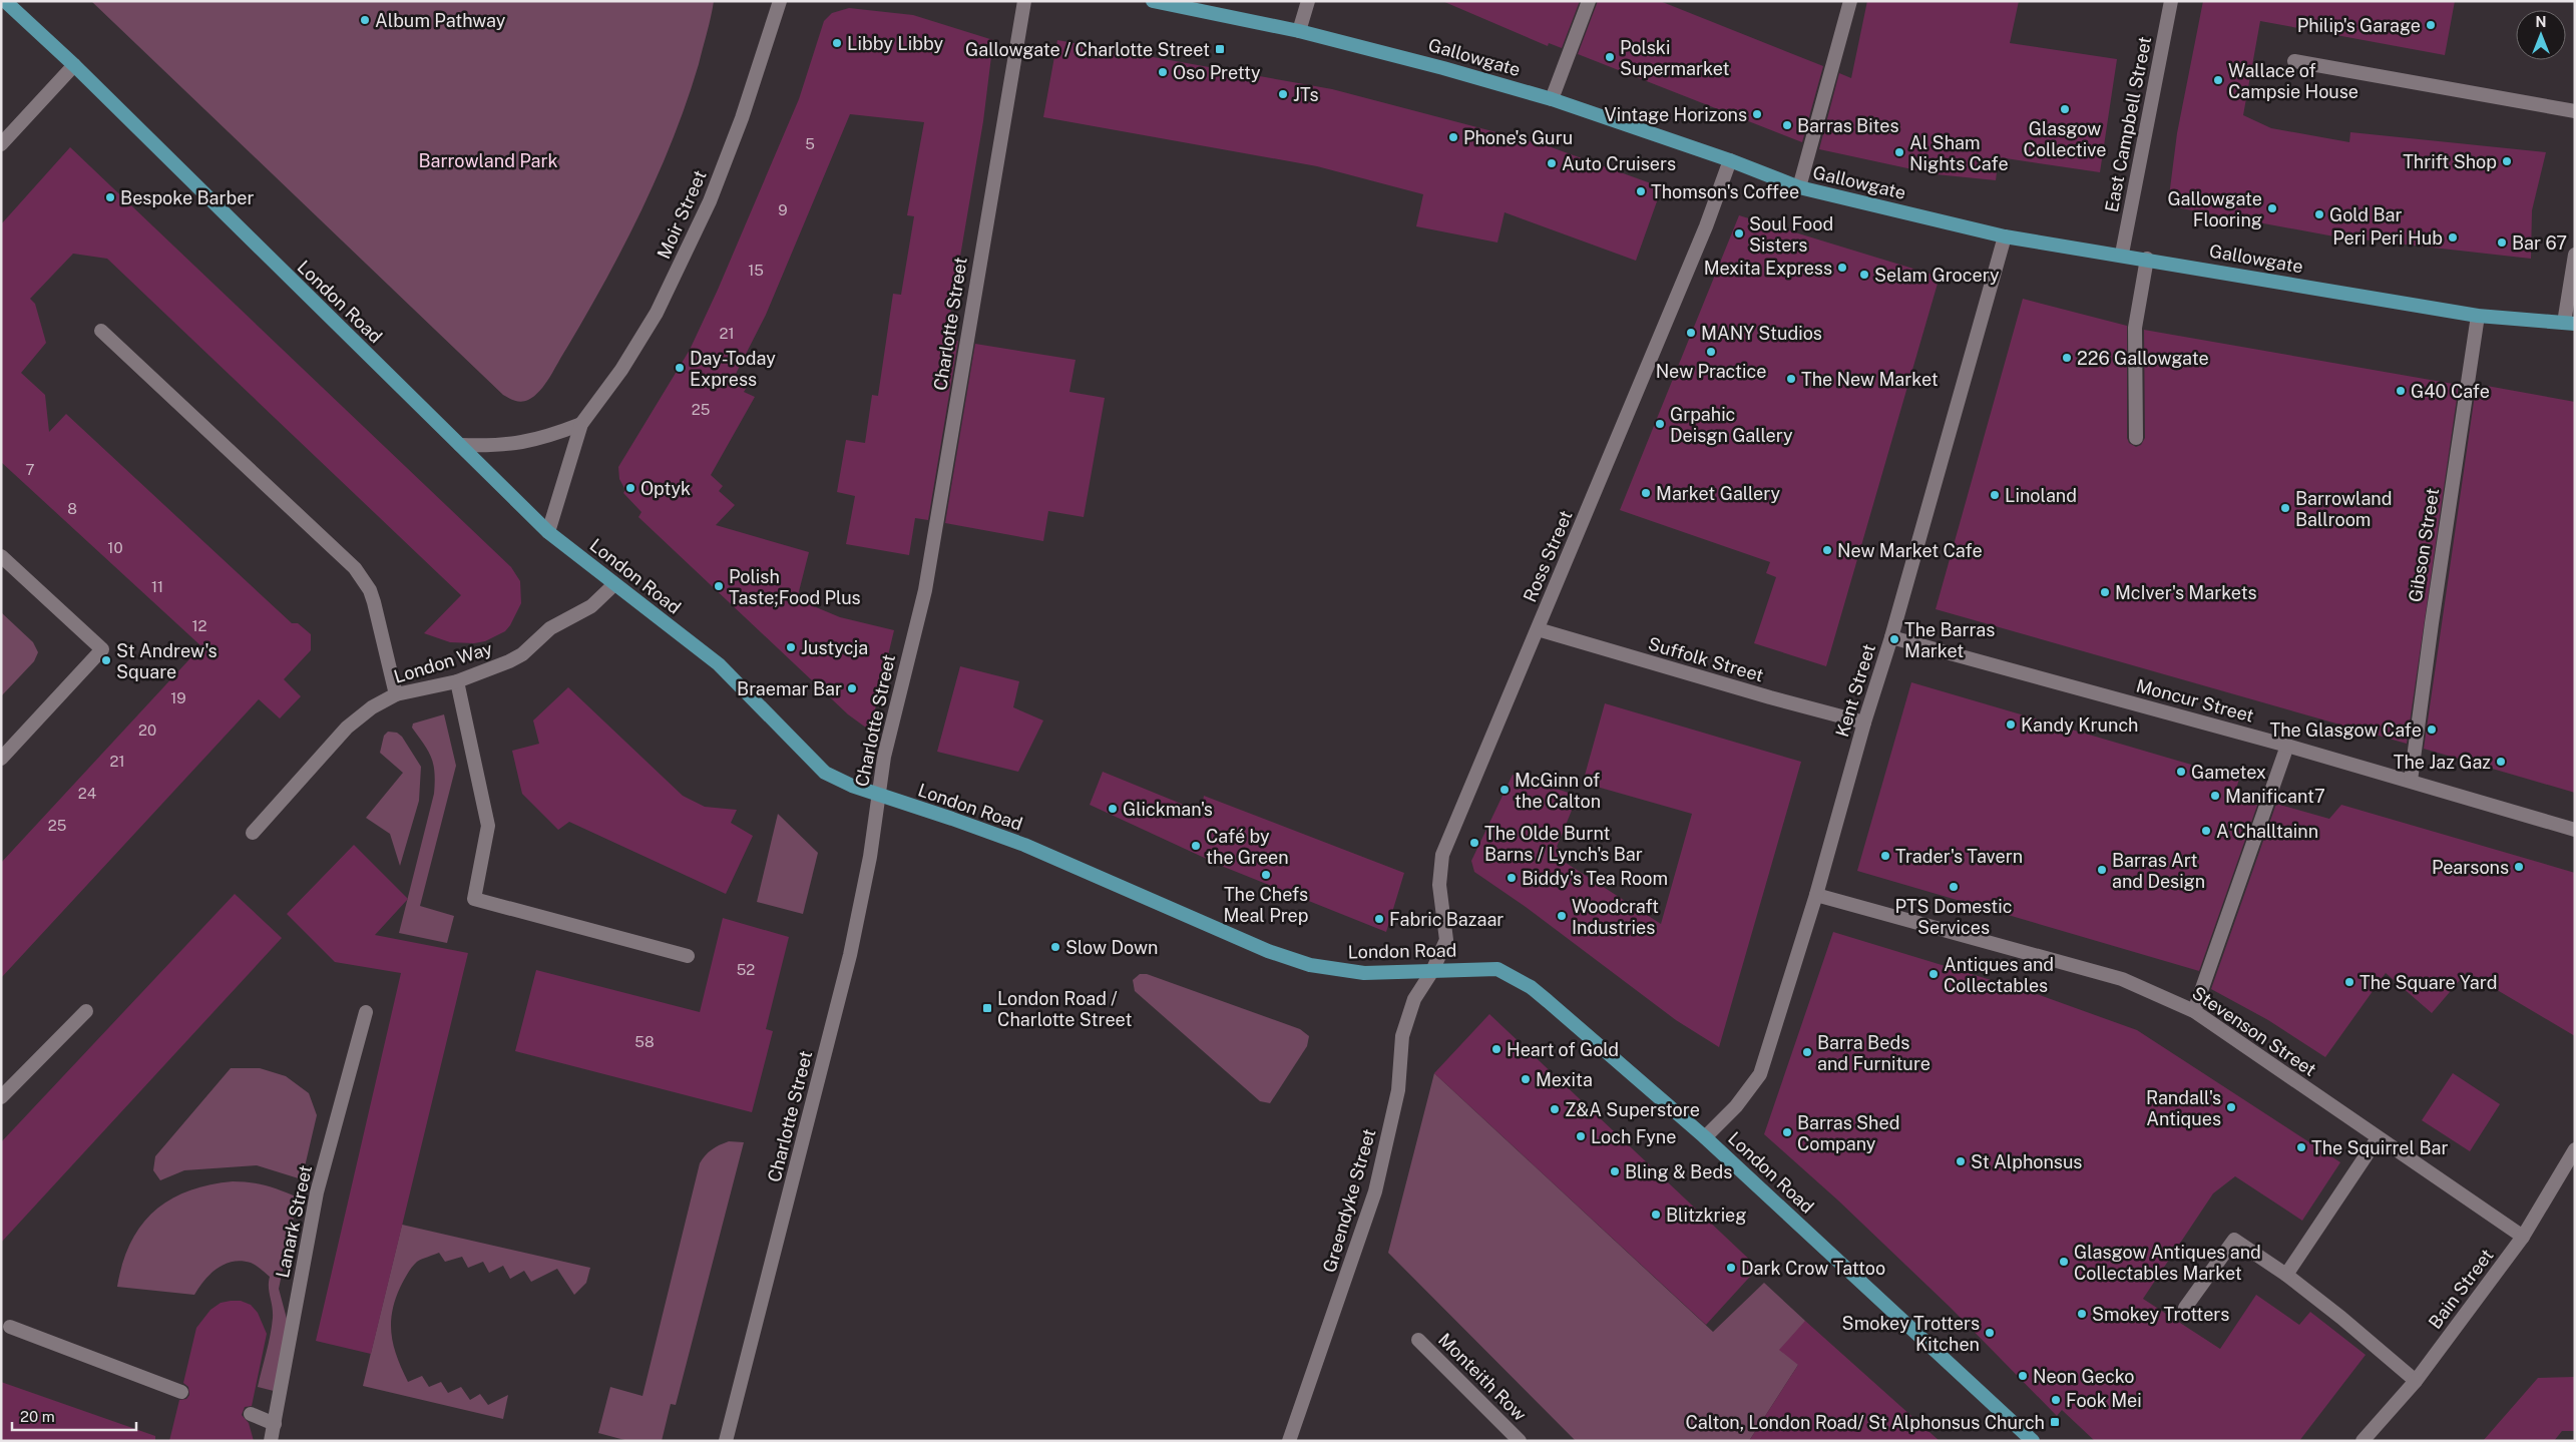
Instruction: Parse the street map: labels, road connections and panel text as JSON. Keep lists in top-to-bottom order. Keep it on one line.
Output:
{"streets":{"main road":["Gallowgate","London Road"],"street":["East Campbell Street","Moir Street","Charlotte Street","Gibson Street","Ross Street","Suffolk Street","London Way","Kent Street","Moncur Street","Stevenson Street","Greendyke Street","Lanark Street","Bain Street","Monteith Row"]},"crossings":[["Gallowgate","East Campbell Street"],["Gallowgate","Gibson Street"],["Gallowgate","Ross Street"],["Gallowgate","Kent Street"],["Moir Street","London Road"],["London Road","Charlotte Street"],["London Road","Ross Street"],["London Road","London Way"],["London Road","Kent Street"],["London Road","Greendyke Street"],["Gibson Street","Moncur Street"],["Ross Street","Suffolk Street"],["Ross Street","Greendyke Street"],["Suffolk Street","Kent Street"],["Kent Street","Moncur Street"],["Kent Street","Stevenson Street"],["Stevenson Street","Bain Street"]],"parks":["Barrowland Park"],"places":{"other":["Album Pathway","Philip's Garage","Libby Libby","Polski Supermarket","Oso Pretty","Wallace of Campsie House","JTs","Glasgow Collective","Vintage Horizons","Barras Bites","Phone's Guru","Al Sham Nights Cafe","Thrift Shop","Auto Cruisers","Thomson's Coffee","Bespoke Barber","Gallowgate Flooring","Gold Bar","Soul Food Sisters","Peri Peri Hub","Bar 67","Mexita Express","Selam Grocery","MANY Studios","New Practice","226 Gallowgate","Day-Today Express","The New Market","G40 Cafe","Grpahic Deisgn Gallery","Optyk","Market Gallery","Linoland","Barrowland Ballroom","New Market Cafe","Polish Taste;Food Plus","McIver's Markets","The Barras Market","Justycja","St Andrew's Square","Braemar Bar","Kandy Krunch","The Glasgow Cafe","The Jaz Gaz","Gametex","McGinn of the Calton","Manificant7","Glickman's","A'Challtainn","The Olde Burnt Barns / Lynch's Bar","Café by the Green","Trader's Tavern","Pearsons","Barras Art and Design","The Chefs Meal Prep","Biddy's Tea Room","PTS Domestic Services","Woodcraft Industries","Fabric Bazaar","Slow Down","Antiques and Collectables","The Square Yard","Heart of Gold","Barra Beds and Furniture","Mexita","Randall's Antiques","Z&A Superstore","Barras Shed Company","Loch Fyne","The Squirrel Bar","St Alphonsus","Bling & Beds","Blitzkrieg","Glasgow Antiques and Collectables Market","Dark Crow Tattoo","Smokey Trotters","Smokey Trotters Kitchen","Neon Gecko","Fook Mei"],"transit":["Gallowgate / Charlotte Street","London Road / Charlotte Street","Calton, London Road/ St Alphonsus Church"]},"house_numbers":["5","9","15","21","25","7","8","10","11","12","19","20","21","24","25","52","58"],"scale_bar":"20 m","north":"top"}
